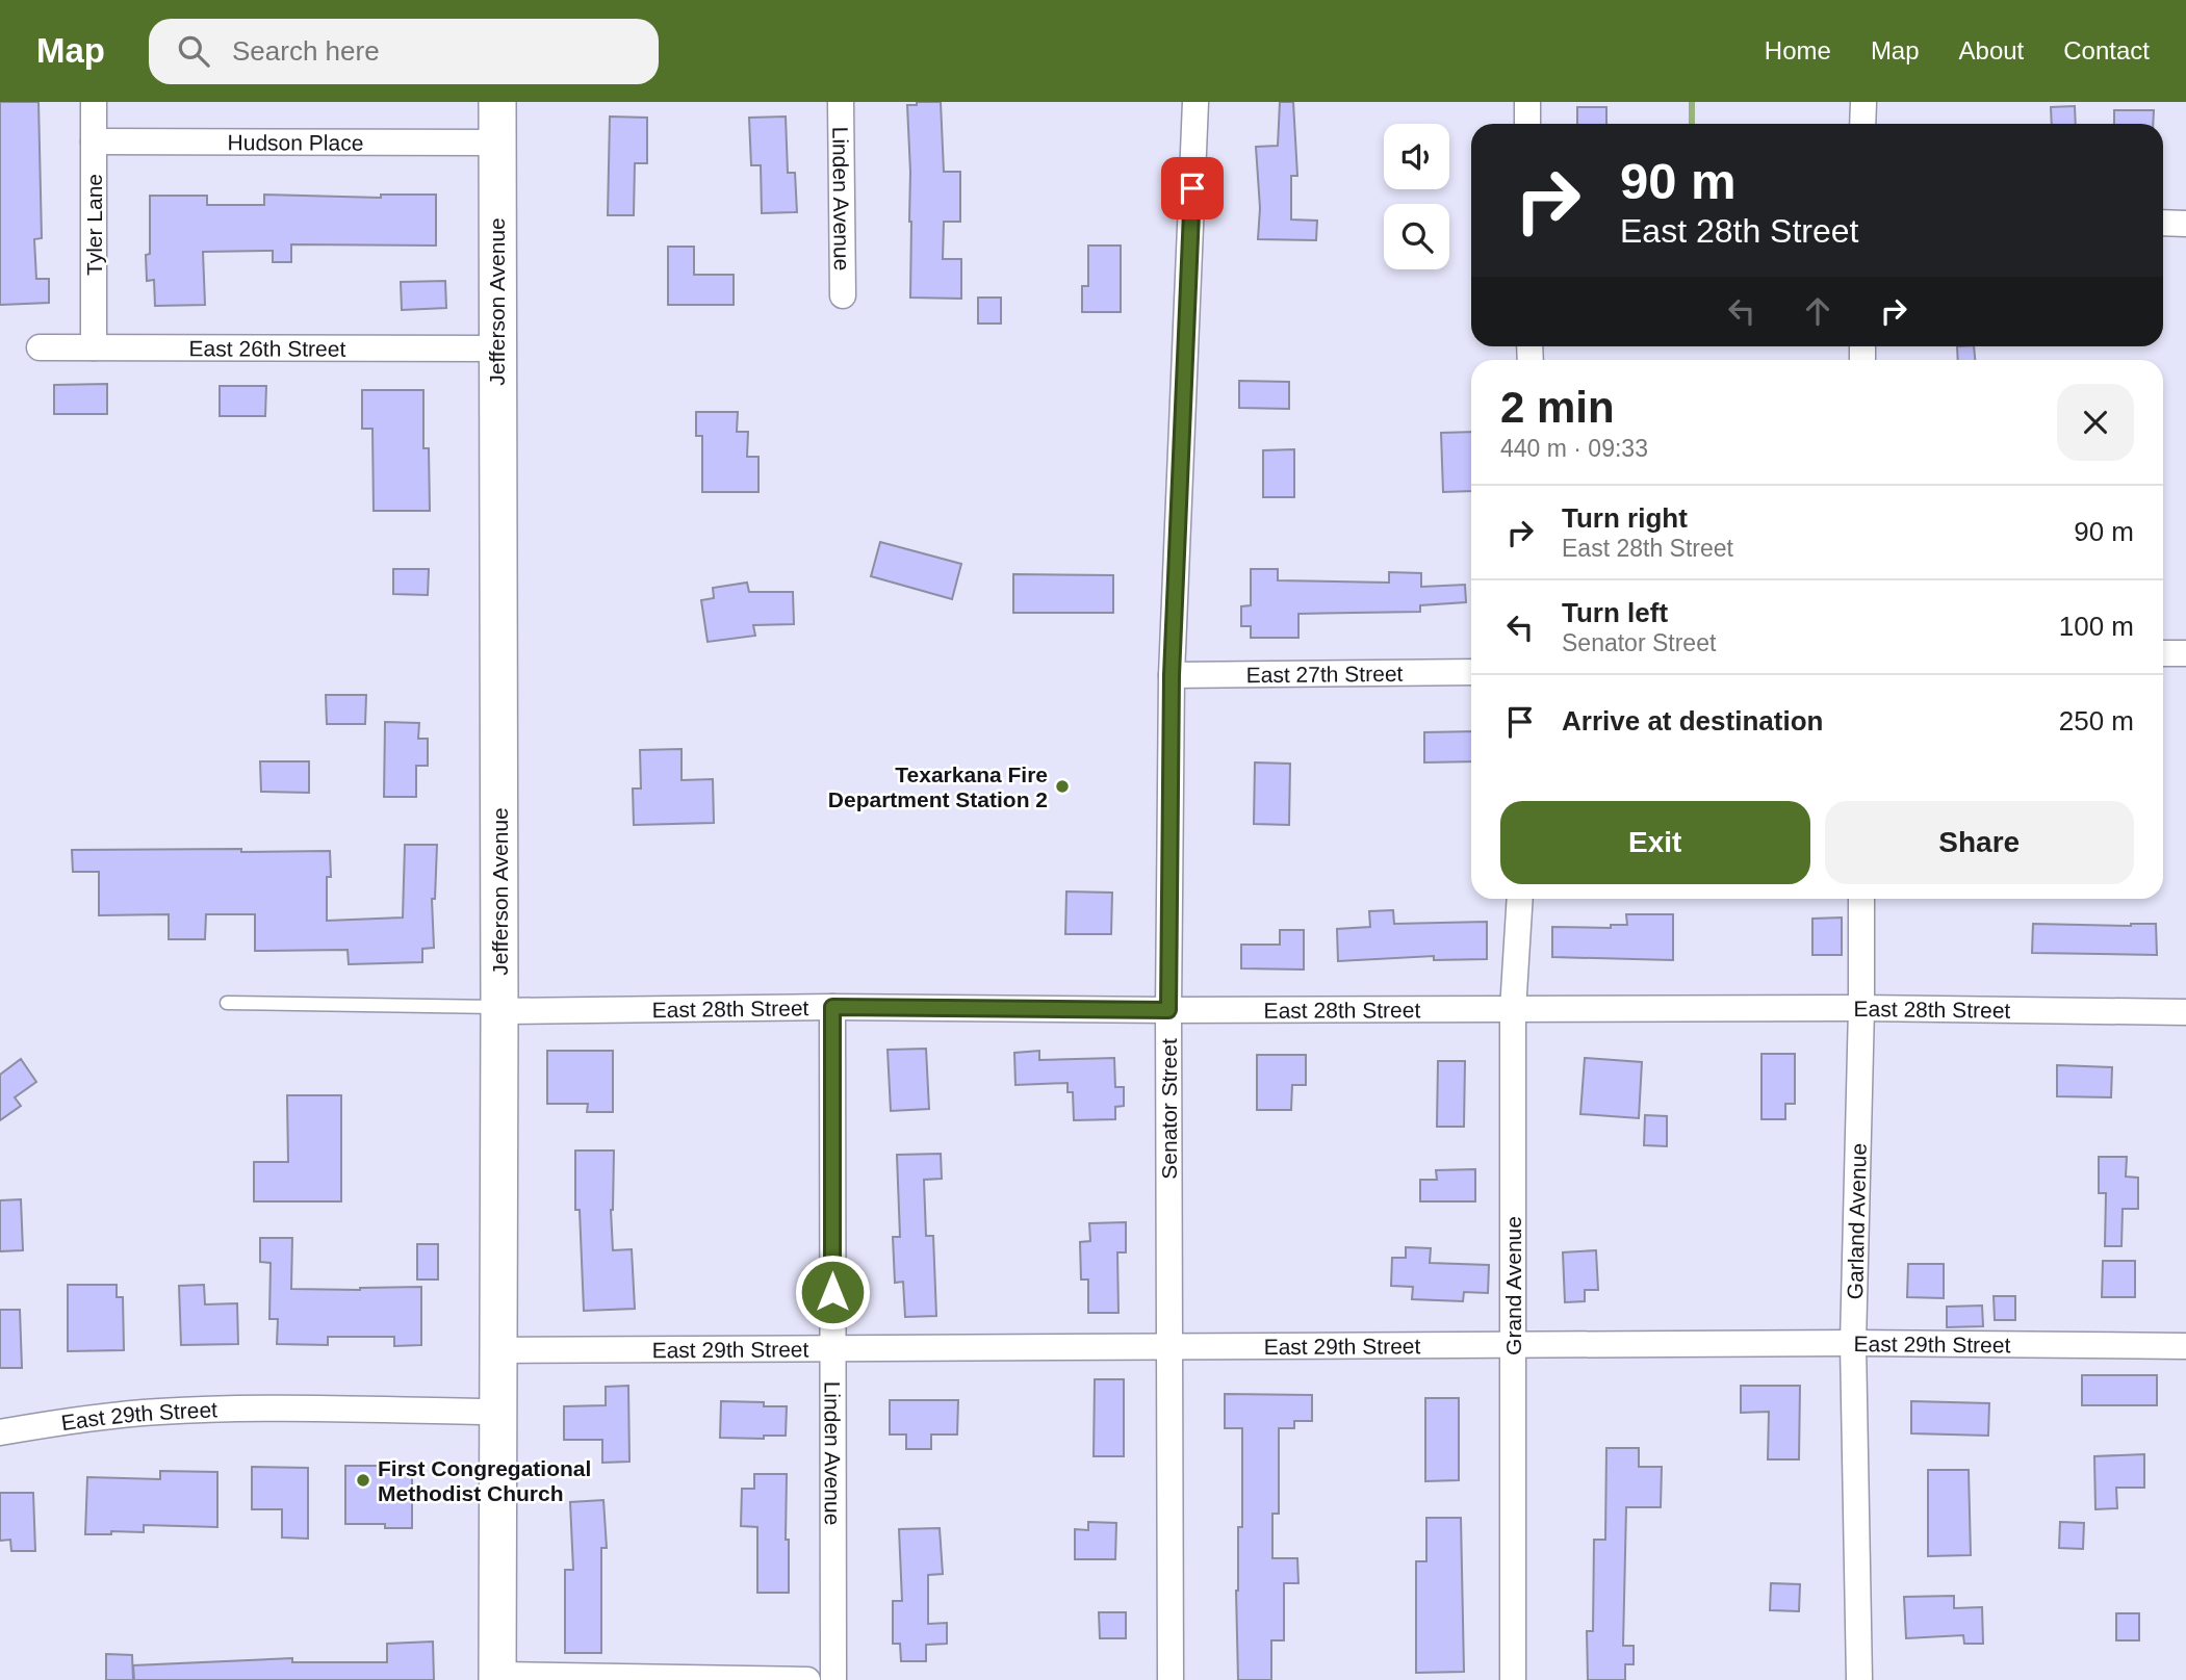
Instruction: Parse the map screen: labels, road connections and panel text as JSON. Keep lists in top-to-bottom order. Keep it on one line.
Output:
{"streets":{"main road":["Jefferson Avenue"],"street":["Hudson Place","Linden Avenue","Tyler Lane","East 26th Street","East 27th Street","East 28th Street","Senator Street","Garland Avenue","Grand Avenue","East 29th Street"]},"crossings":[["Hudson Place","Tyler Lane"],["Hudson Place","Jefferson Avenue"],["Linden Avenue","East 28th Street"],["Linden Avenue","East 29th Street"],["Tyler Lane","East 26th Street"],["Jefferson Avenue","East 26th Street"],["Jefferson Avenue","East 28th Street"],["Jefferson Avenue","East 29th Street"],["East 27th Street","Senator Street"],["East 28th Street","Senator Street"],["East 28th Street","Garland Avenue"],["East 28th Street","Grand Avenue"],["Senator Street","East 29th Street"],["Garland Avenue","East 29th Street"],["Grand Avenue","East 29th Street"]],"places":["Texarkana Fire Department Station 2","First Congregational Methodist Church"],"page":{"header":"Map","search":"Search here","nav":["Home","Map","About","Contact"],"turn":["90 m","East 28th Street"],"heading":["2 min","440 m · 09:33"],"list":[{"name":"Turn right","note":"East 28th Street","value":"90 m"},{"name":"Turn left","note":"Senator Street","value":"100 m"},{"name":"Arrive at destination","value":"250 m"}],"buttons":["Exit","Share"]}}
